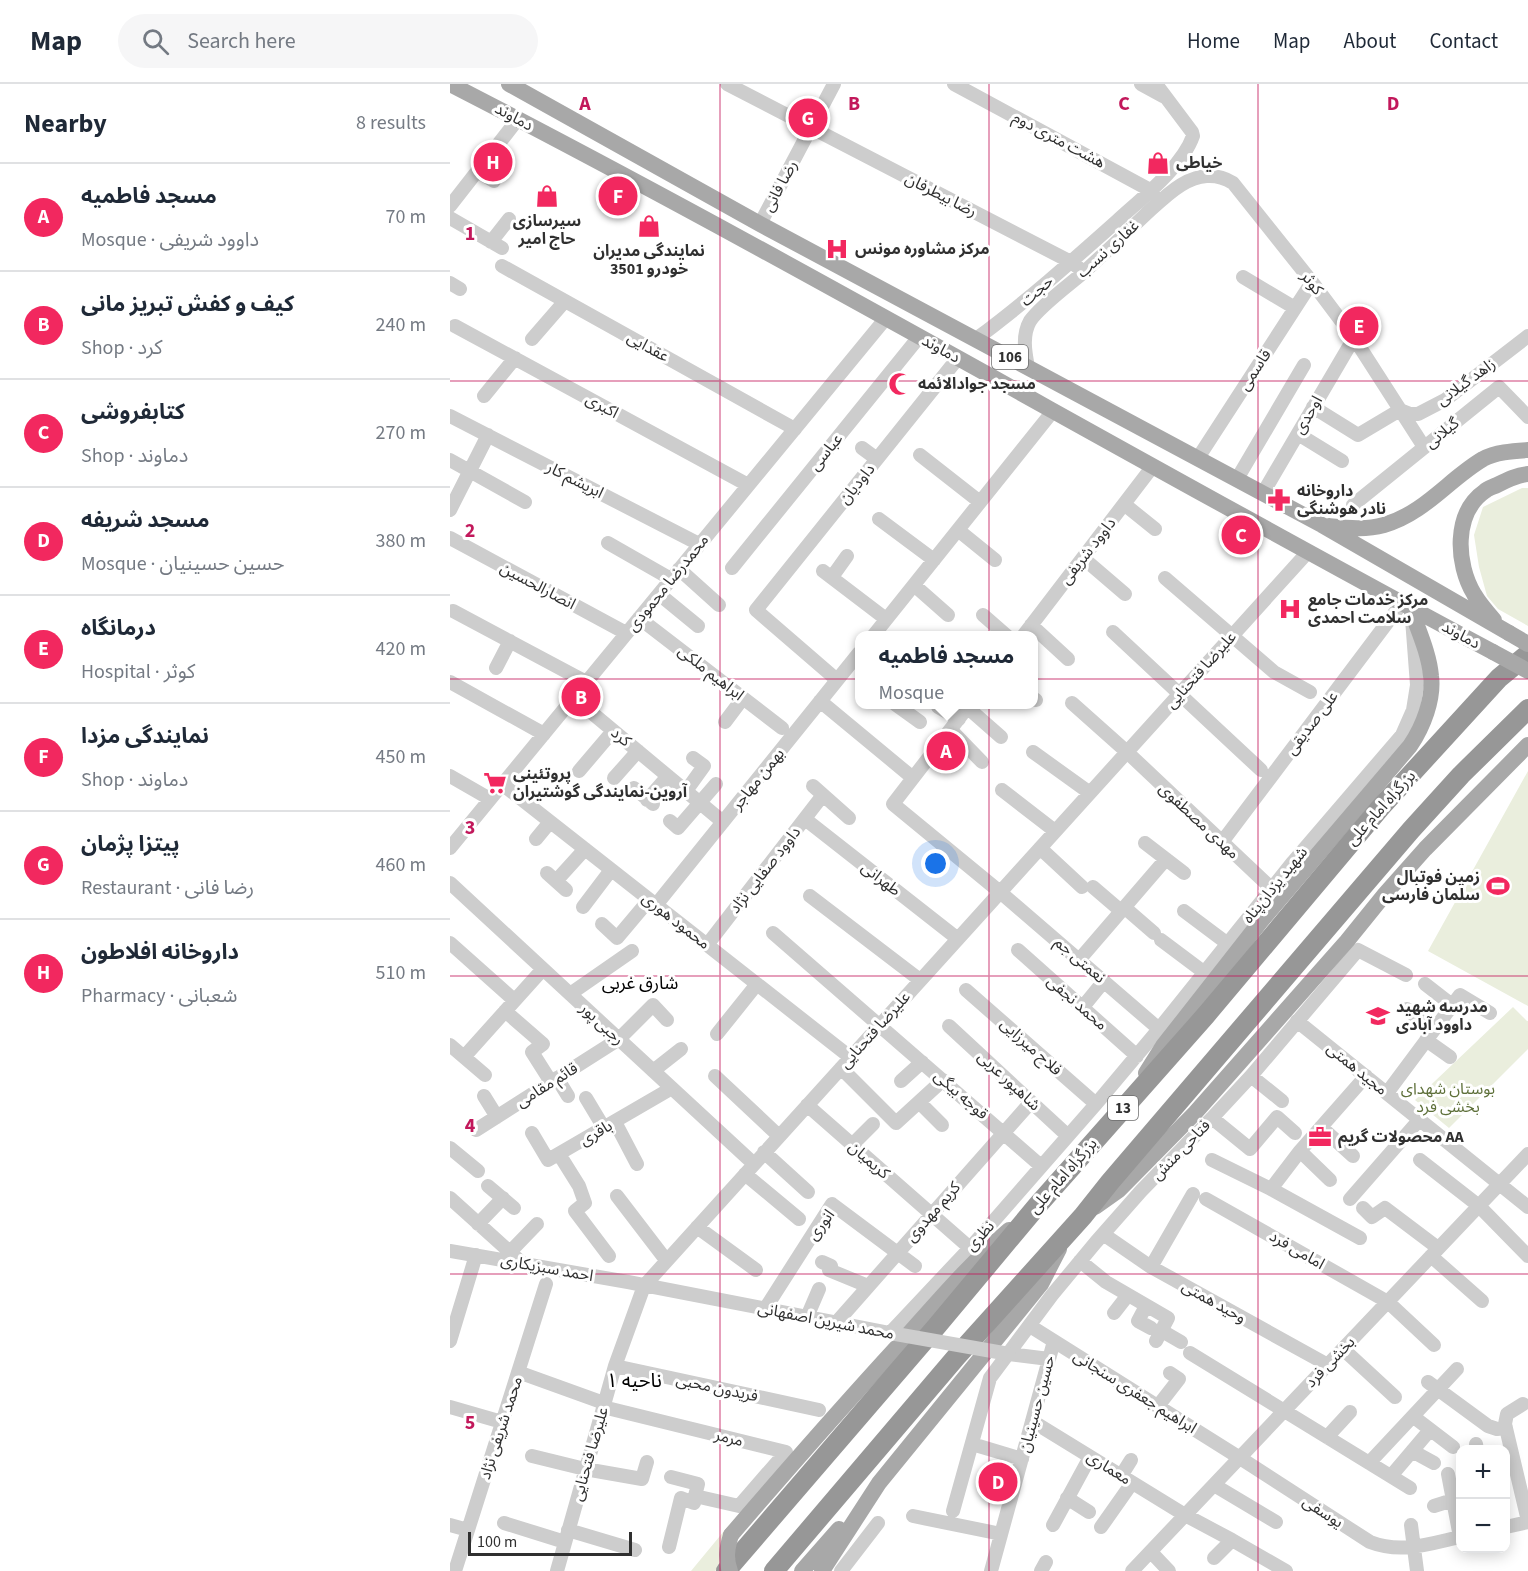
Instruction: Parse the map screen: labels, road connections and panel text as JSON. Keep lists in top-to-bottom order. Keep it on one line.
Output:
{"streets":{"highway":["بزرگراه امام علی","13"],"main road":["دماوند","106"],"street":["هشت متری دوم","رضا فانی","رضا بیطرفان","غفاری نسب","کوثر","حجت","عقدایی","قاسمی","زاهد گیلانی","اکبری","اوحدی","گیلانی","عباسی","ابریشم کار","داودیان","داوود شریفی","محمدرضا محمودی","انصارالحسین","علیرضا فتحنایی","ابراهیم ملکی","علی صدیقی","کرد","بهمن مهاجر","مهدی مصطفوی","داوود صفایی نژاد","طهرانی","شهید یزدان‌پناه","محمود هوری","نعمتی جم","محمد نجفی","رجبی پور","فلاح میرزایی","مجید همتی","شاهپور عربی","قائم مقامی","قوجه بیگی","باقری","فتاحی منش","کریمیان","کریم مهدوی","انوری","نظری","امامی فرد","احمد سبزیکاری","وحید همتی","محمد شیرین اصفهانی","بخشی فرد","فریدون محبی","ابراهیم جعفری سنجانی","حسین حسینیان","محمد شریفی نژاد","مرمر","معماری","یوسفی"]},"crossings":[["دماوند","رضا فانی"],["دماوند","غفاری نسب"],["دماوند","حجت"],["دماوند","106"],["دماوند","قاسمی"],["دماوند","اوحدی"],["دماوند","عباسی"],["دماوند","داودیان"],["دماوند","داوود شریفی"],["دماوند","محمدرضا محمودی"],["دماوند","علیرضا فتحنایی"],["دماوند","علی صدیقی"],["دماوند","شهید یزدان‌پناه"],["هشت متری دوم","غفاری نسب"],["هشت متری دوم","حجت"],["رضا فانی","رضا بیطرفان"],["رضا بیطرفان","غفاری نسب"],["رضا بیطرفان","حجت"],["غفاری نسب","کوثر"],["کوثر","قاسمی"],["کوثر","زاهد گیلانی"],["کوثر","اوحدی"],["کوثر","گیلانی"],["عقدایی","محمدرضا محمودی"],["اکبری","محمدرضا محمودی"],["ابریشم کار","محمدرضا محمودی"],["داودیان","بهمن مهاجر"],["محمدرضا محمودی","انصارالحسین"],["محمدرضا محمودی","ابراهیم ملکی"],["محمدرضا محمودی","کرد"],["محمدرضا محمودی","محمود هوری"],["علیرضا فتحنایی","مهدی مصطفوی"],["علیرضا فتحنایی","طهرانی"],["علیرضا فتحنایی","محمود هوری"],["علیرضا فتحنایی","نعمتی جم"],["علیرضا فتحنایی","رجبی پور"],["علیرضا فتحنایی","قوجه بیگی"],["علیرضا فتحنایی","کریمیان"],["علیرضا فتحنایی","احمد سبزیکاری"],["علیرضا فتحنایی","محمد شیرین اصفهانی"],["علیرضا فتحنایی","فریدون محبی"],["علیرضا فتحنایی","مرمر"],["علی صدیقی","مهدی مصطفوی"],["علی صدیقی","شهید یزدان‌پناه"],["کرد","بهمن مهاجر"],["بهمن مهاجر","محمود هوری"],["مهدی مصطفوی","شهید یزدان‌پناه"],["داوود صفایی نژاد","طهرانی"],["داوود صفایی نژاد","محمود هوری"],["شهید یزدان‌پناه","نعمتی جم"],["شهید یزدان‌پناه","محمد نجفی"],["شهید یزدان‌پناه","فلاح میرزایی"],["شهید یزدان‌پناه","شاهپور عربی"],["شهید یزدان‌پناه","نظری"],["رجبی پور","قائم مقامی"],["رجبی پور","باقری"],["مجید همتی","فتاحی منش"],["مجید همتی","بخشی فرد"],["شاهپور عربی","کریم مهدوی"],["شاهپور عربی","نظری"],["قوجه بیگی","کریم مهدوی"],["قوجه بیگی","نظری"],["فتاحی منش","وحید همتی"],["فتاحی منش","محمد شیرین اصفهانی"],["فتاحی منش","ابراهیم جعفری سنجانی"],["کریمیان","کریم مهدوی"],["کریمیان","نظری"],["کریم مهدوی","انوری"],["کریم مهدوی","محمد شیرین اصفهانی"],["انوری","محمد شیرین اصفهانی"],["نظری","محمد شیرین اصفهانی"],["امامی فرد","وحید همتی"],["امامی فرد","بخشی فرد"],["احمد سبزیکاری","محمد شیرین اصفهانی"],["وحید همتی","بخشی فرد"],["محمد شیرین اصفهانی","حسین حسینیان"],["بخشی فرد","ابراهیم جعفری سنجانی"],["بخشی فرد","معماری"],["بخشی فرد","یوسفی"],["ابراهیم جعفری سنجانی","حسین حسینیان"],["ابراهیم جعفری سنجانی","یوسفی"],["حسین حسینیان","معماری"]],"districts":["شارق غربی","ناحیه ۱"],"parks":["بوستان شهدای بخشی فرد"],"places":{"shop":["خیاطی","سپرسازی حاج امیر","نمایندگی مدیران خودرو 3501"],"hospital":["مرکز مشاوره مونس","مرکز خدمات جامع سلامت احمدی"],"mosque":["مسجد جوادالائمه"],"pharmacy":["داروخانه نادر هوشنگی"],"supermarket":["پروتئینی آروین-نمایندگی گوشتیران"],"sports":["زمین فوتبال سلمان فارسی"],"school or university":["مدرسه شهید داوود آبادی"],"office":["محصولات گریم AA"]},"scale_bar":"100 m","page":{"header":"Map","search":"Search here","nav":["Home","Map","About","Contact"],"heading":["Nearby","8 results"],"pins":["G","H","F","E","C","B","A","D"],"list":[{"mark":"A","name":"مسجد فاطمیه","note":"Mosque · داوود شریفی","value":"70 m"},{"mark":"B","name":"کیف و کفش تبریز مانی","note":"Shop · کرد","value":"240 m"},{"mark":"C","name":"کتابفروشی","note":"Shop · دماوند","value":"270 m"},{"mark":"D","name":"مسجد شریفه","note":"Mosque · حسین حسینیان","value":"380 m"},{"mark":"E","name":"درمانگاه","note":"Hospital · کوثر","value":"420 m"},{"mark":"F","name":"نمایندگی مزدا","note":"Shop · دماوند","value":"450 m"},{"mark":"G","name":"پیتزا پژمان","note":"Restaurant · رضا فانی","value":"460 m"},{"mark":"H","name":"داروخانه افلاطون","note":"Pharmacy · شعبانی","value":"510 m"}],"popup":["مسجد فاطمیه","Mosque"],"map_buttons":["+","−"],"scale":"100 m"},"grid":{"columns":["A","B","C","D"],"rows":["1","2","3","4","5"]}}
